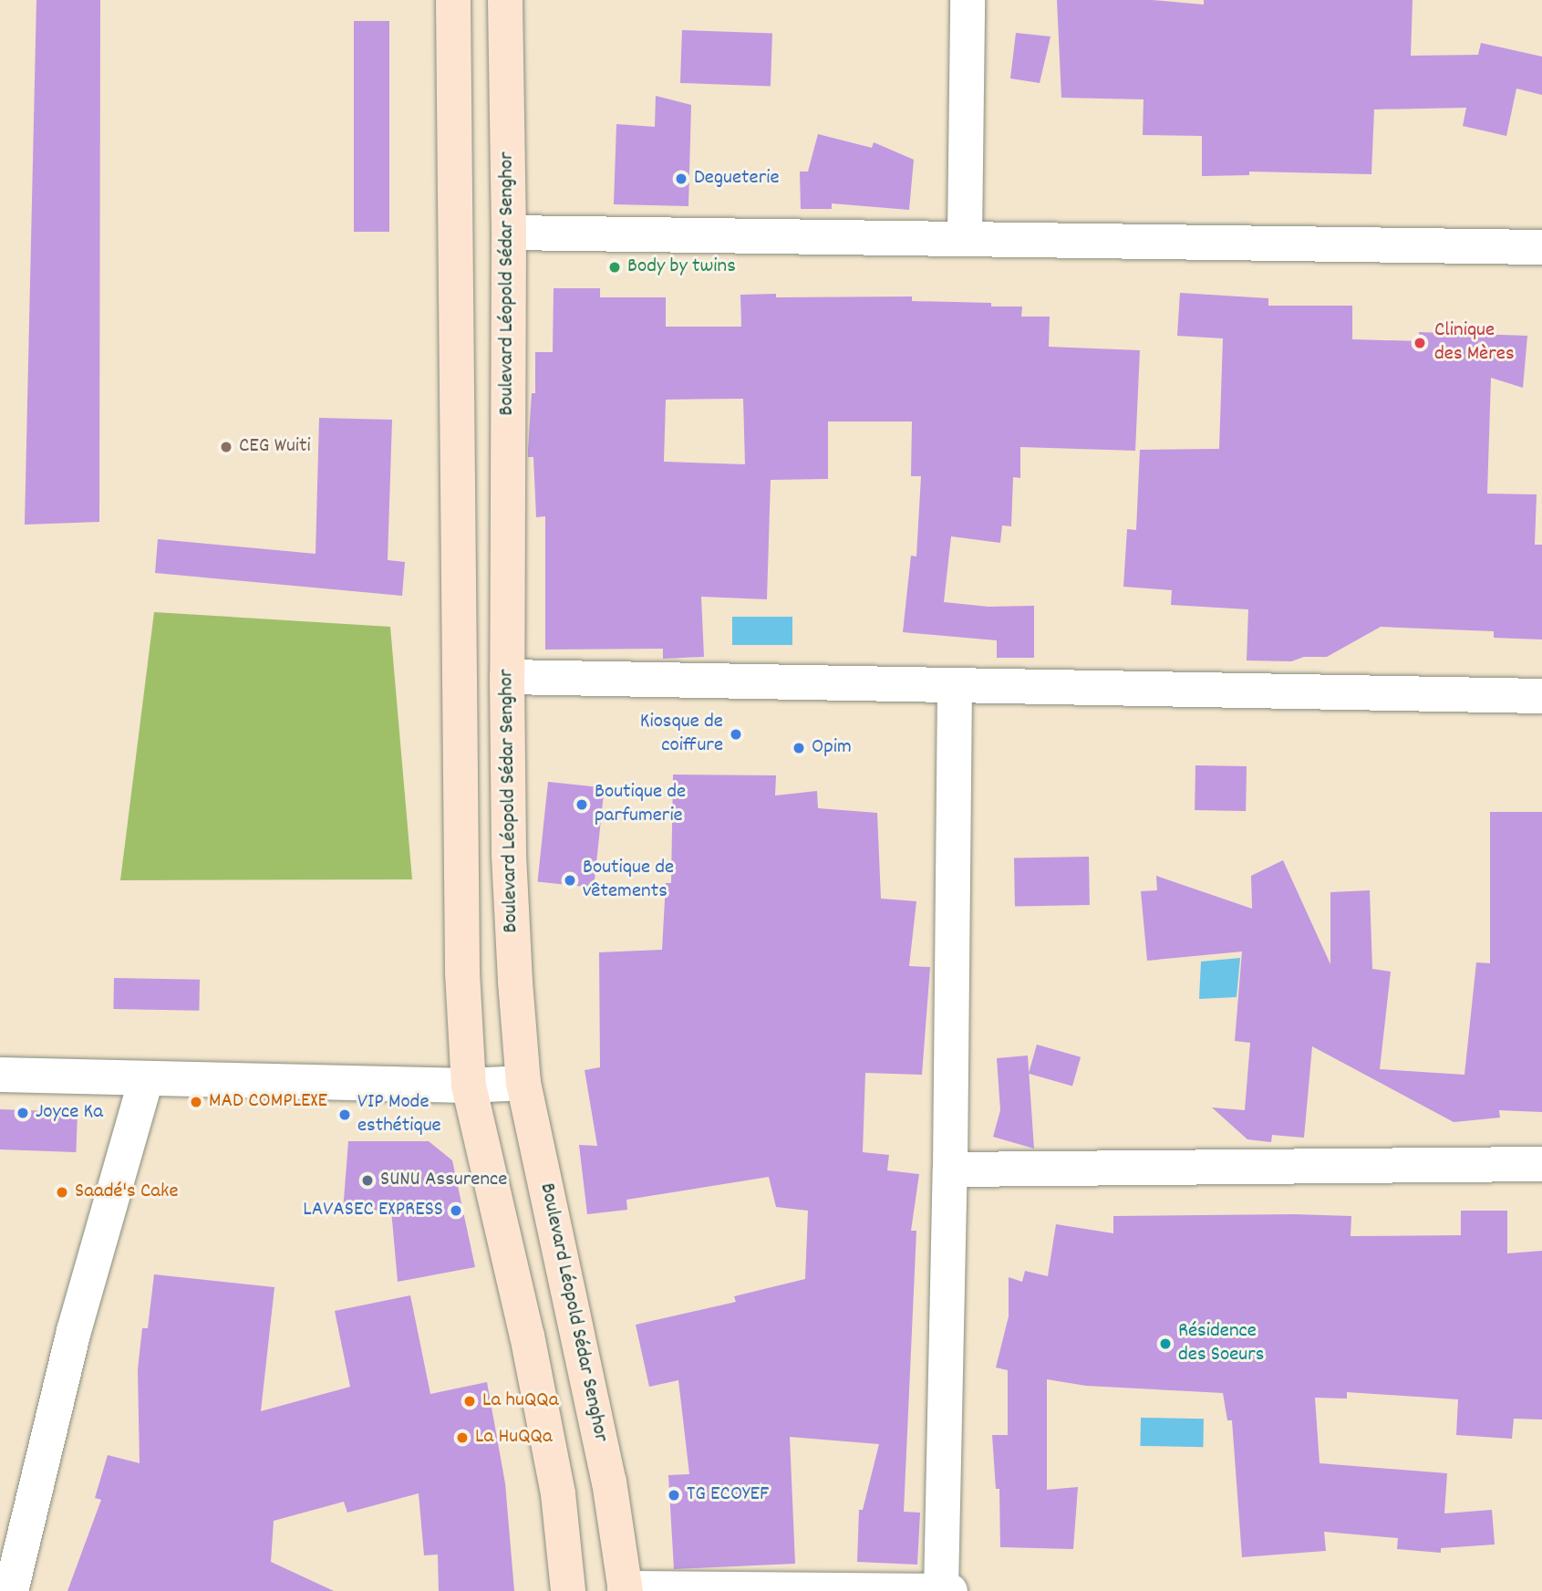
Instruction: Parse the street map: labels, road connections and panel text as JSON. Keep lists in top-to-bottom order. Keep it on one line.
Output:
{"streets":{"main road":["Boulevard Léopold Sédar Senghor"]},"places":["Degueterie","Body by twins","Clinique des Mères","CEG Wuiti","Kiosque de coiffure","Opim","Boutique de parfumerie","Boutique de vêtements","MAD COMPLEXE","Joyce Ka","VIP Mode esthétique","SUNU Assurence","Saadé's Cake","LAVASEC EXPRESS","Résidence des Soeurs","La huQQa","La HuQQa","TG ECOYEF"]}
